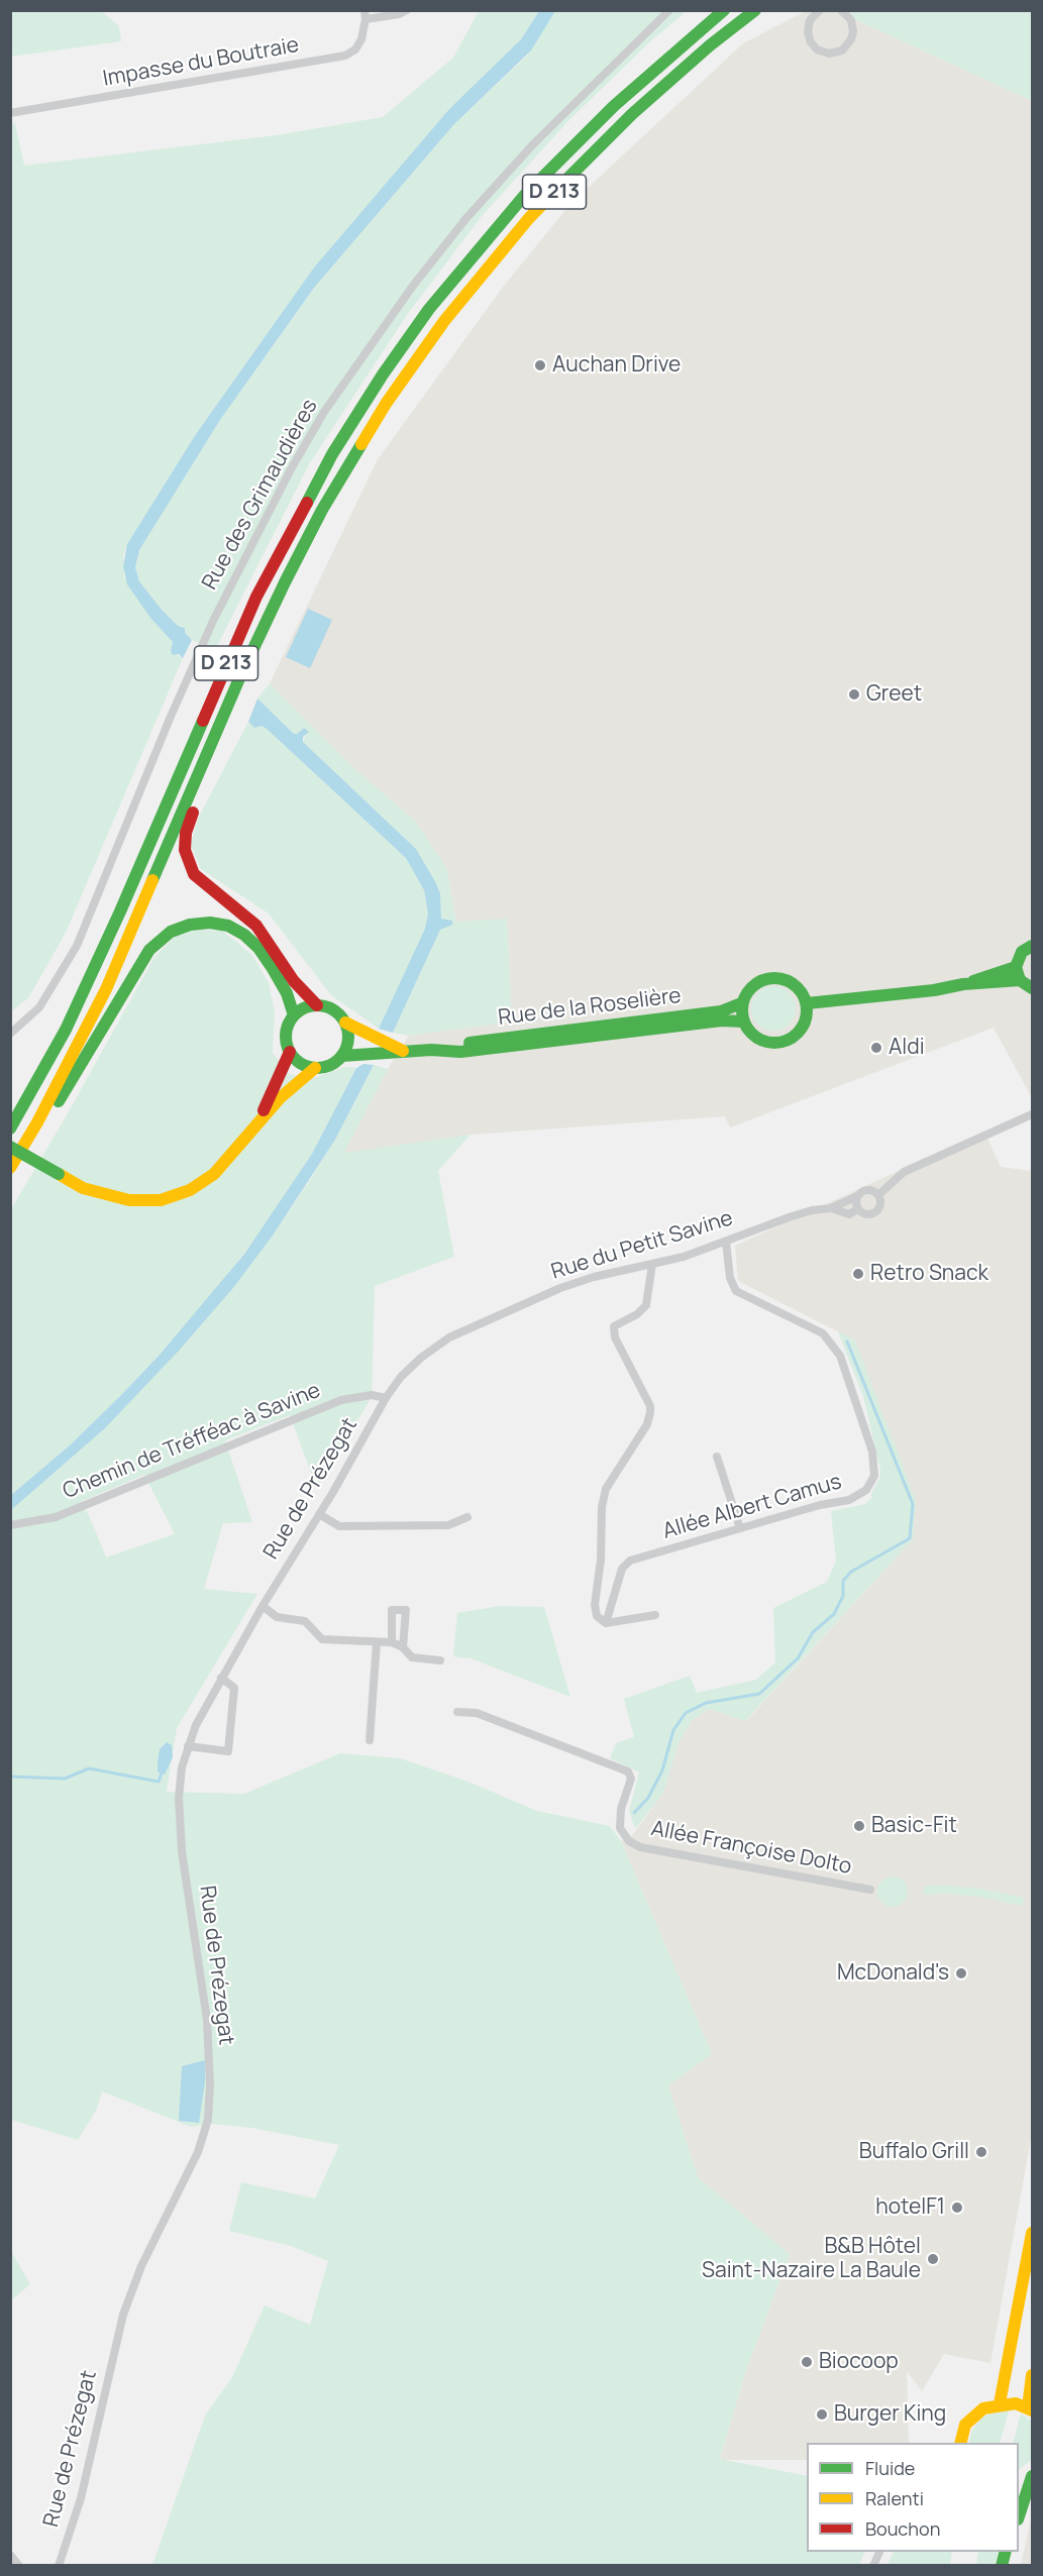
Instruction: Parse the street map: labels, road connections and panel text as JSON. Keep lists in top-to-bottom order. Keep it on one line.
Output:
{"streets":{"main road":["D 213","Rue de la Roselière"],"street":["Impasse du Boutraie","Rue des Grimaudières","Rue du Petit Savine","Chemin de Tréfféac à Savine","Rue de Prézegat","Allée Albert Camus","Allée Françoise Dolto"]},"crossings":[["Rue du Petit Savine","Chemin de Tréfféac à Savine"],["Rue du Petit Savine","Rue de Prézegat"],["Rue du Petit Savine","Allée Albert Camus"],["Chemin de Tréfféac à Savine","Rue de Prézegat"]],"places":["Auchan Drive","Greet","Aldi","Retro Snack","Basic-Fit","McDonald's","Buffalo Grill","hotelF1","B&B Hôtel Saint-Nazaire La Baule","Biocoop","Burger King"],"legend":["Fluide","Ralenti","Bouchon"]}
